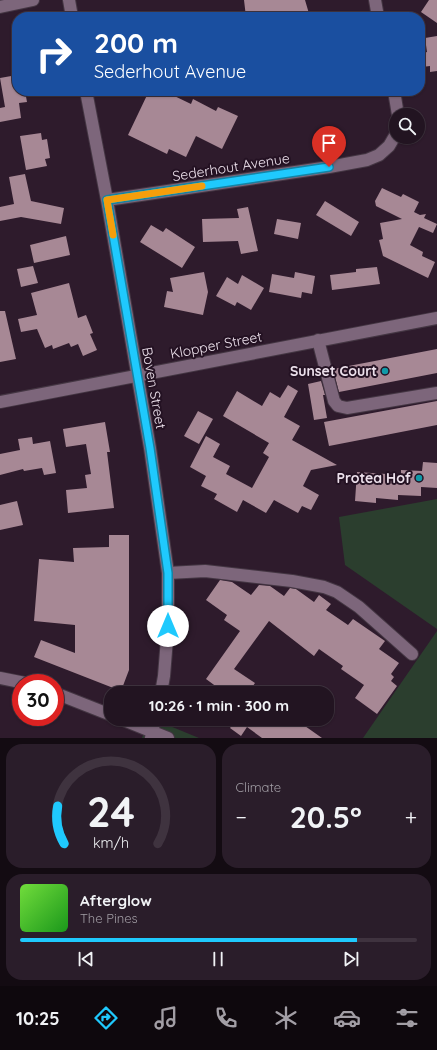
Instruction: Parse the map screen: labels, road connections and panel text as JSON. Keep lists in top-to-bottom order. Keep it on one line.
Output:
{"streets":{"street":["Sederhout Avenue","Klopper Street","Boven Street"]},"crossings":[["Sederhout Avenue","Boven Street"],["Klopper Street","Boven Street"]],"places":["Sunset Court","Protea Hof"],"page":{"turn":["200 m","Sederhout Avenue"],"limit":"30","trip":"10:26 · 1 min · 300 m","tile":"Climate","heat":["−","20.5°","+"],"song":["Afterglow","The Pines"],"tabs":"10:25","gauge":["24","km/h"]}}
